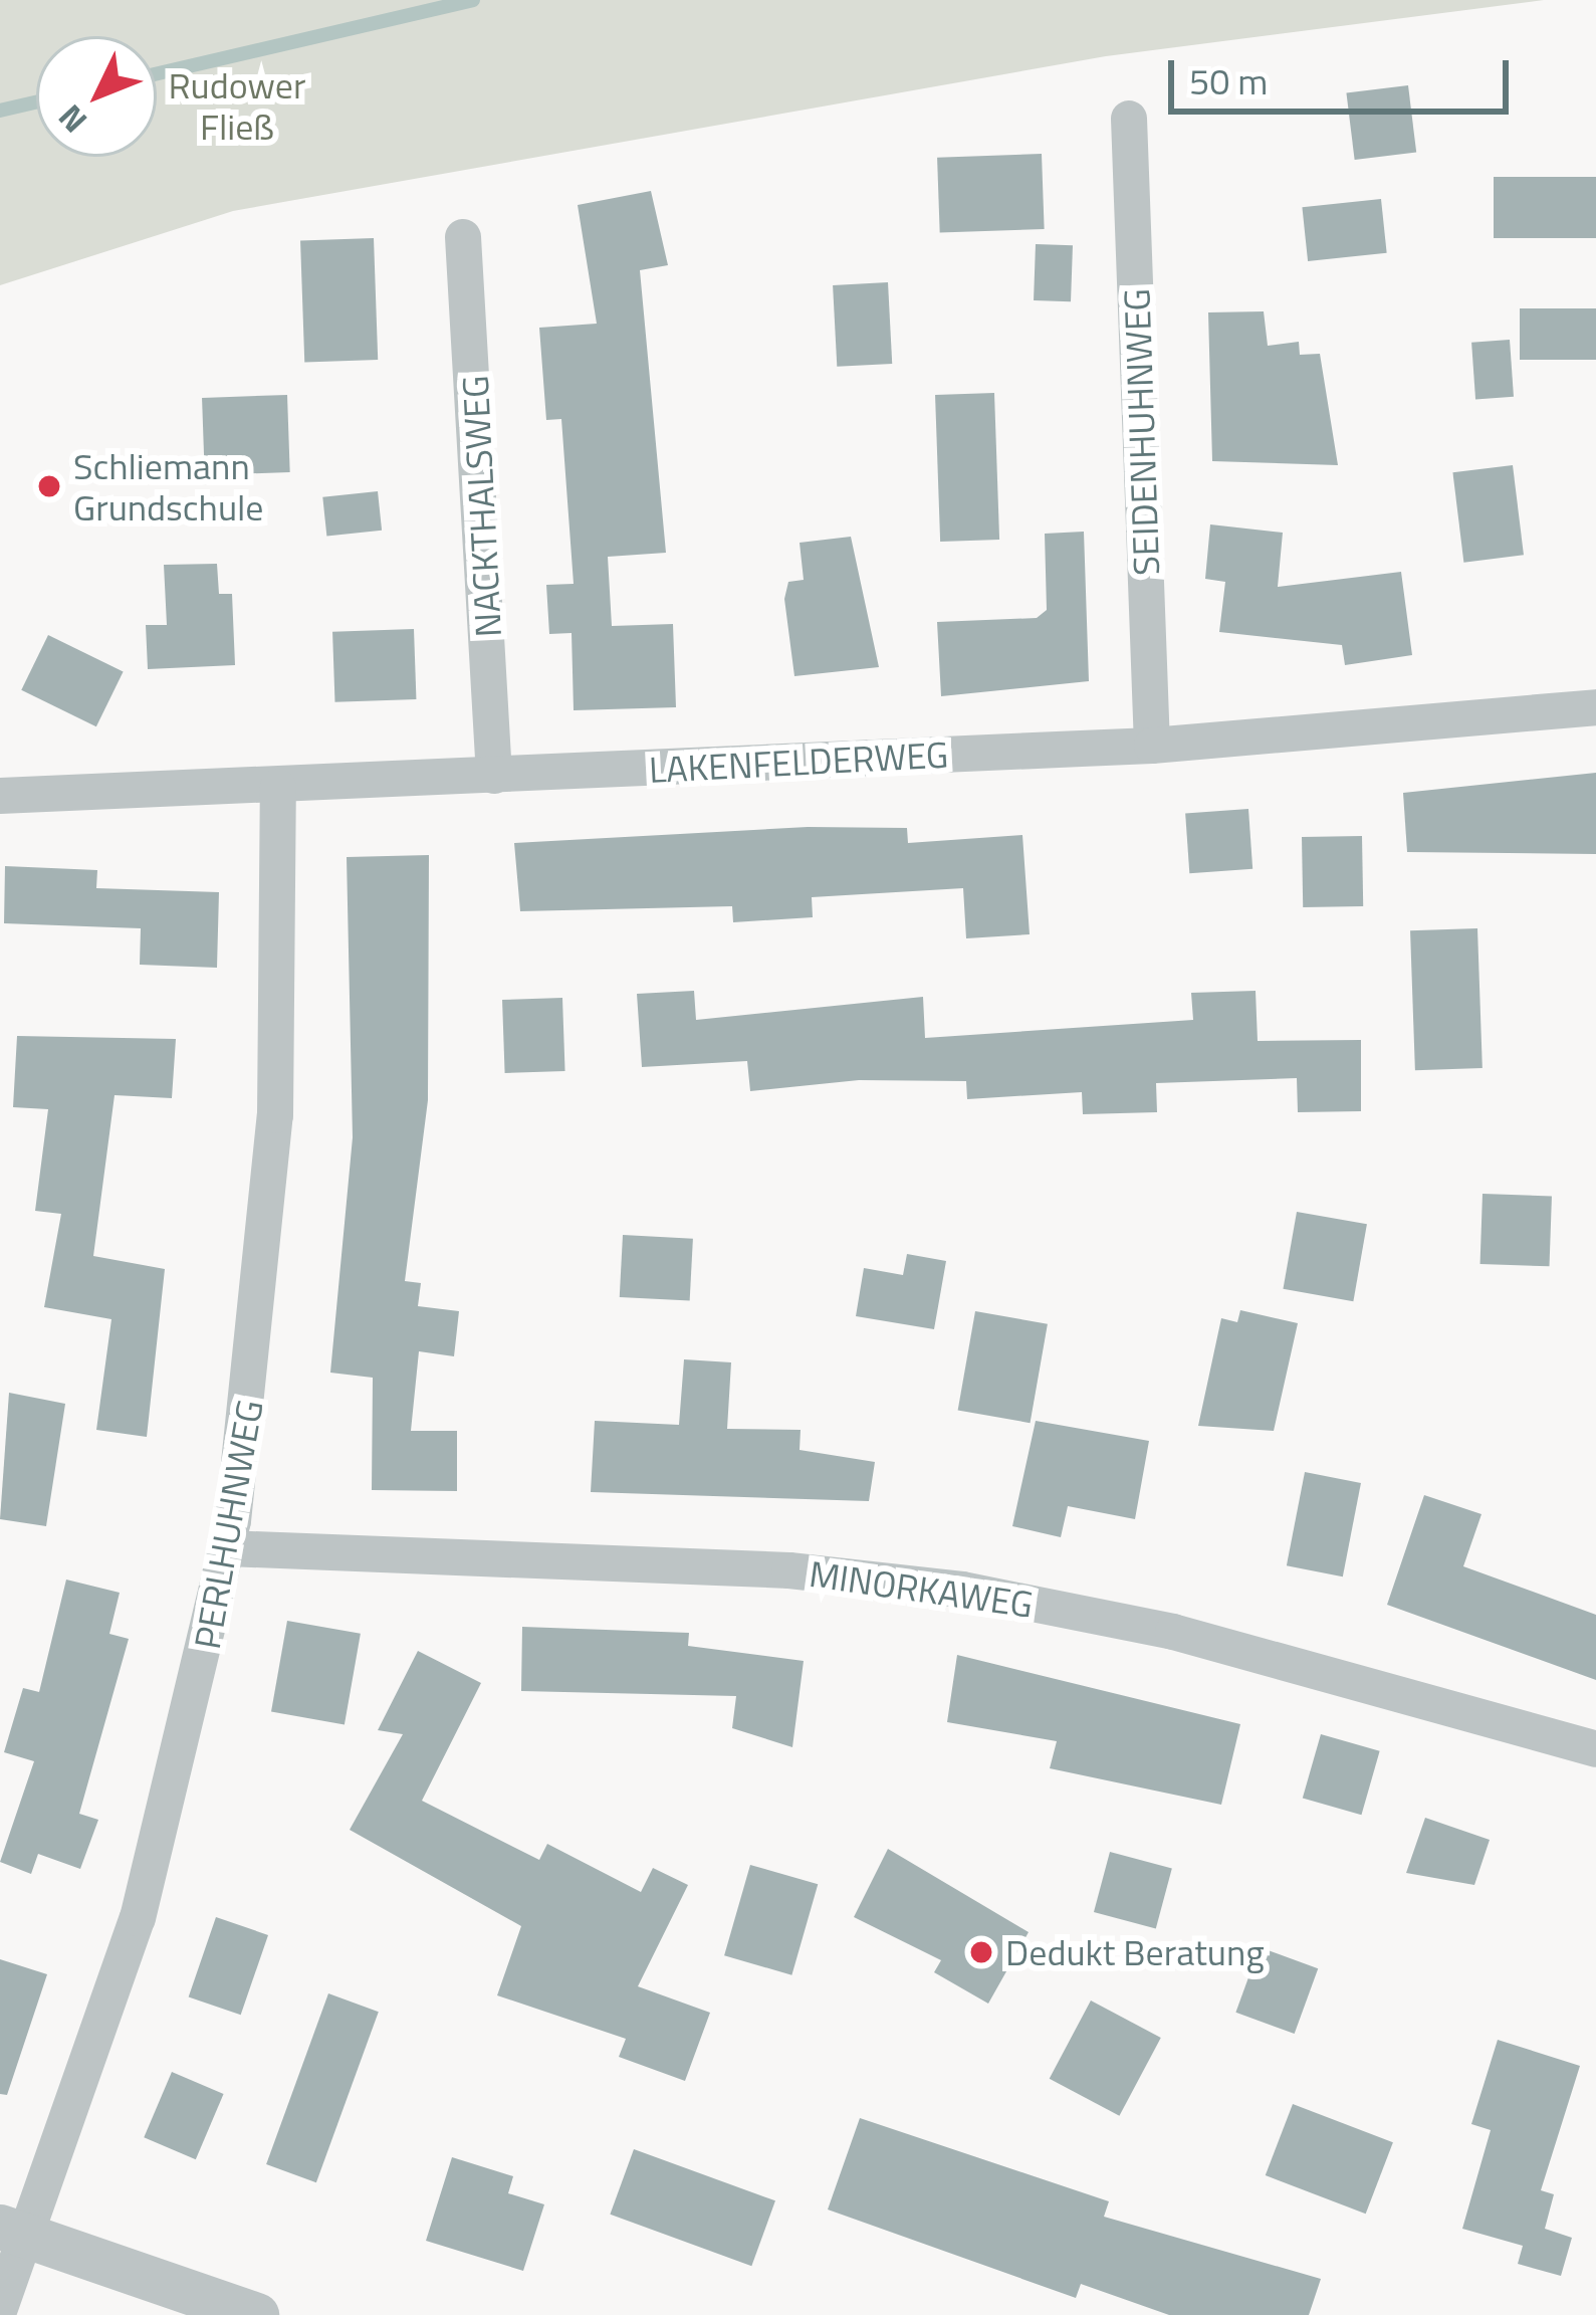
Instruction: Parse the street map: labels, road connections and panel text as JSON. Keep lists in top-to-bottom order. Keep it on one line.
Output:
{"streets":{"street":["SEIDENHUHNWEG","NACKTHALSWEG","LAKENFELDERWEG","PERLHUHNWEG","MINORKAWEG"]},"crossings":[["SEIDENHUHNWEG","LAKENFELDERWEG"],["NACKTHALSWEG","LAKENFELDERWEG"],["LAKENFELDERWEG","PERLHUHNWEG"],["PERLHUHNWEG","MINORKAWEG"]],"parks":["Rudower Fließ"],"places":["Schliemann Grundschule","Dedukt Beratung"],"scale_bar":"50 m","north":"bottom left"}
